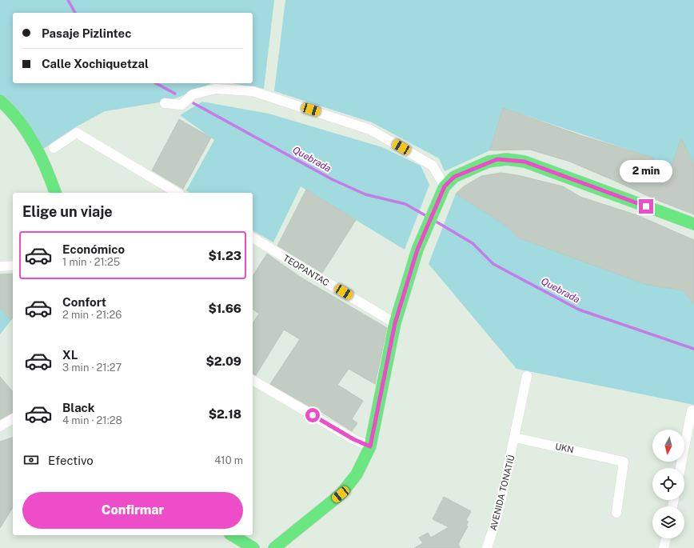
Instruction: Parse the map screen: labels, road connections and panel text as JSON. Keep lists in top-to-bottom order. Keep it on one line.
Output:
{"streets":{"street":["TEOPANTAC","UKN","AVENIDA TONATIÚ"]},"crossings":[["UKN","AVENIDA TONATIÚ"]],"water":["Quebrada"],"north":"bottom","page":{"banner":["Pasaje Pizlintec","Calle Xochiquetzal"],"bubble":"2 min","heading":"Elige un viaje","list":[{"name":"Económico","note":"1 min · 21:25","value":"$1.23"},{"name":"Confort","note":"2 min · 21:26","value":"$1.66"},{"name":"XL","note":"3 min · 21:27","value":"$2.09"},{"name":"Black","note":"4 min · 21:28","value":"$2.18"}],"pay":["Efectivo","410 m"],"buttons":"Confirmar"}}
